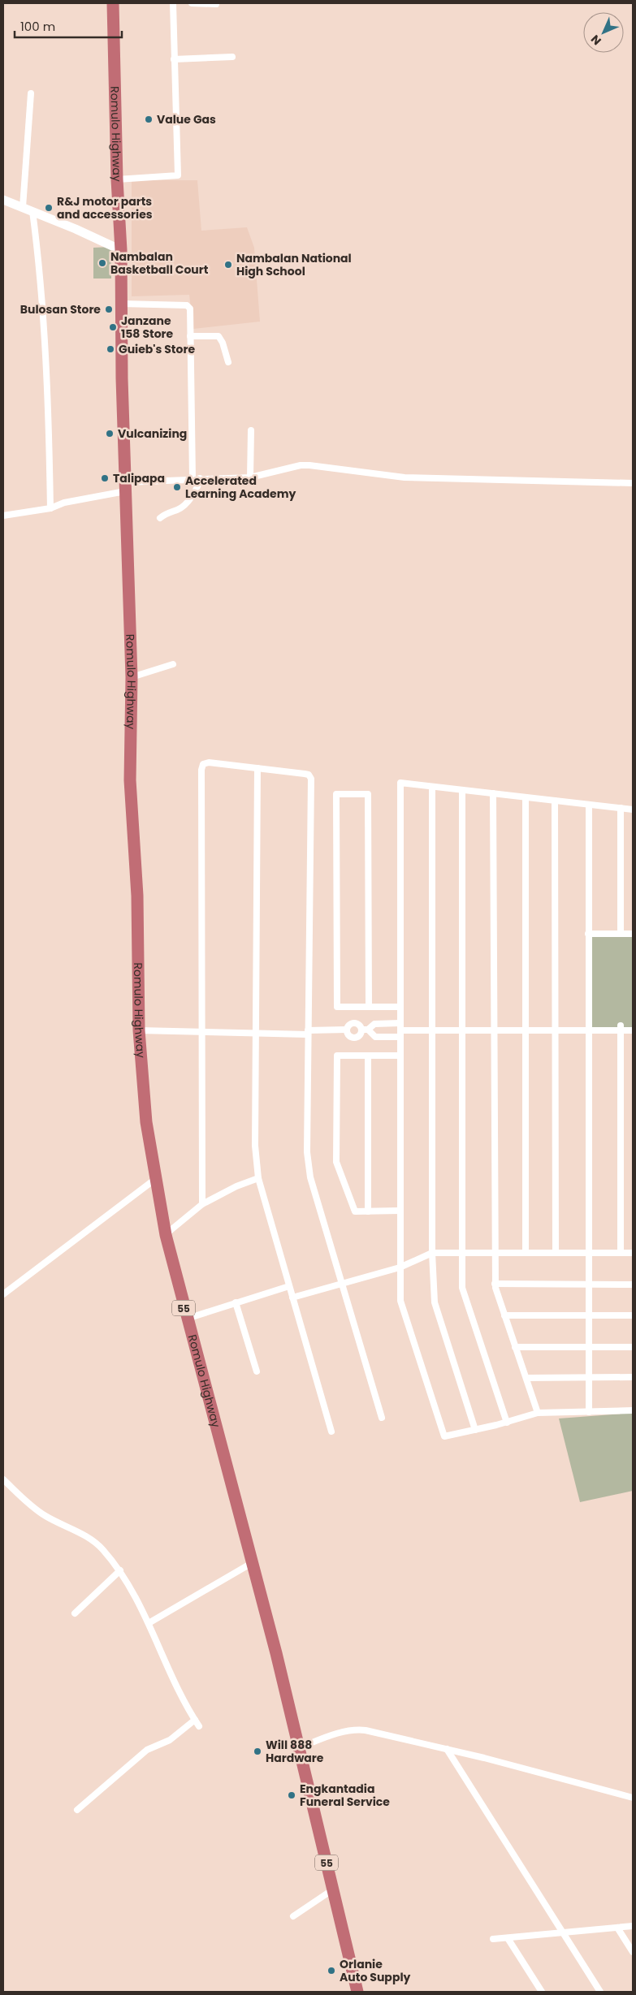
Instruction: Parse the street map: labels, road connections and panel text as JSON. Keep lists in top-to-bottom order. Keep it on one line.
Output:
{"streets":{"highway":["Romulo Highway","55"]},"places":["Value Gas","R&J motor parts and accessories","Nambalan Basketball Court","Nambalan National High School","Bulosan Store","Janzane 158 Store","Guieb's Store","Vulcanizing","Talipapa","Accelerated Learning Academy","Will 888 Hardware","Engkantadia Funeral Service","Orlanie Auto Supply"],"scale_bar":"100 m","north":"bottom left"}
